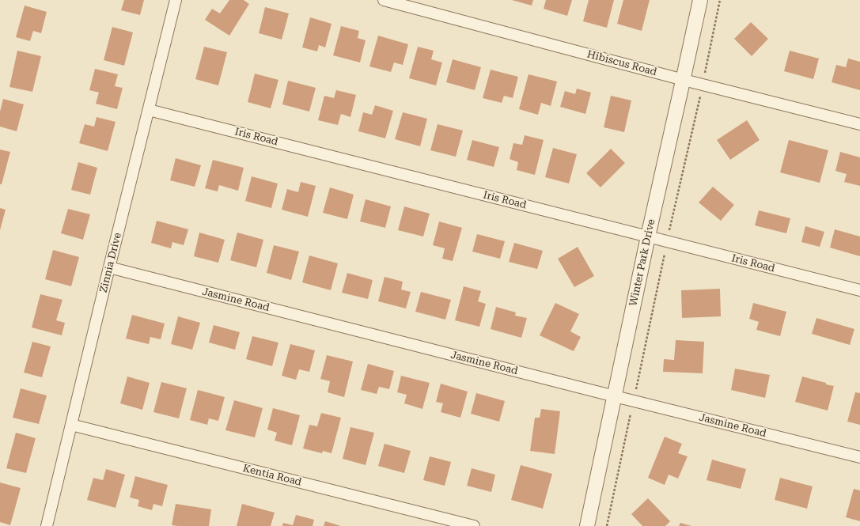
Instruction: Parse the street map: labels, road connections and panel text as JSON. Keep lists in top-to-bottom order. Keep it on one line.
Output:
{"streets":{"street":["Hibiscus Road","Iris Road","Zinnia Drive","Winter Park Drive","Jasmine Road","Kentia Road"]},"crossings":[["Hibiscus Road","Winter Park Drive"],["Iris Road","Zinnia Drive"],["Iris Road","Winter Park Drive"],["Zinnia Drive","Jasmine Road"],["Zinnia Drive","Kentia Road"],["Winter Park Drive","Jasmine Road"]]}
